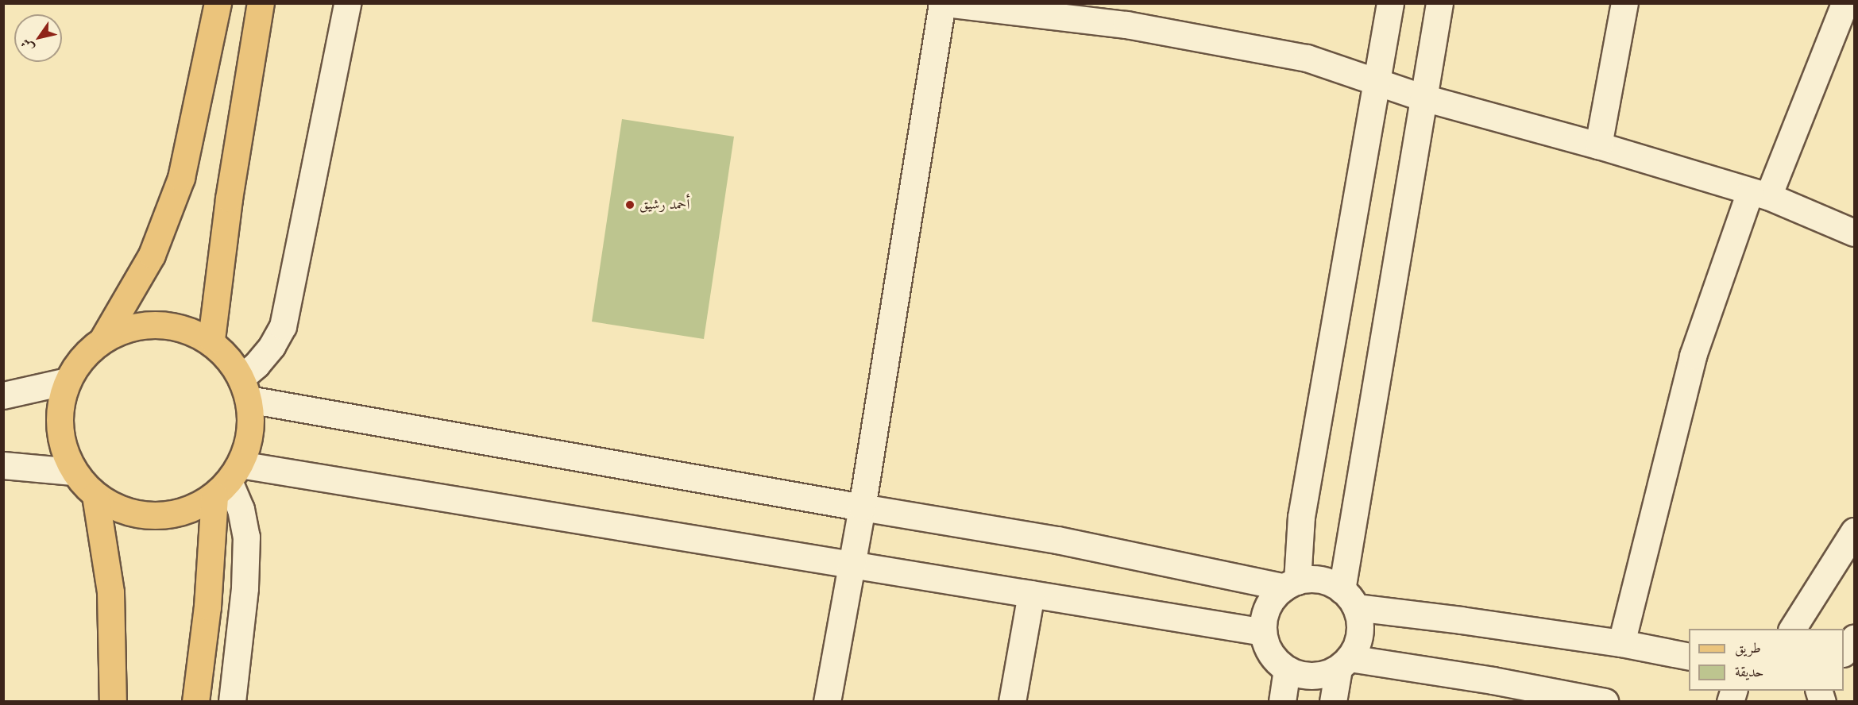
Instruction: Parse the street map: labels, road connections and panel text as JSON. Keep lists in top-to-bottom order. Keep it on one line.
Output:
{"places":["أحمد رشيق"],"legend":["طريق","حديقة"],"north":"bottom left"}
